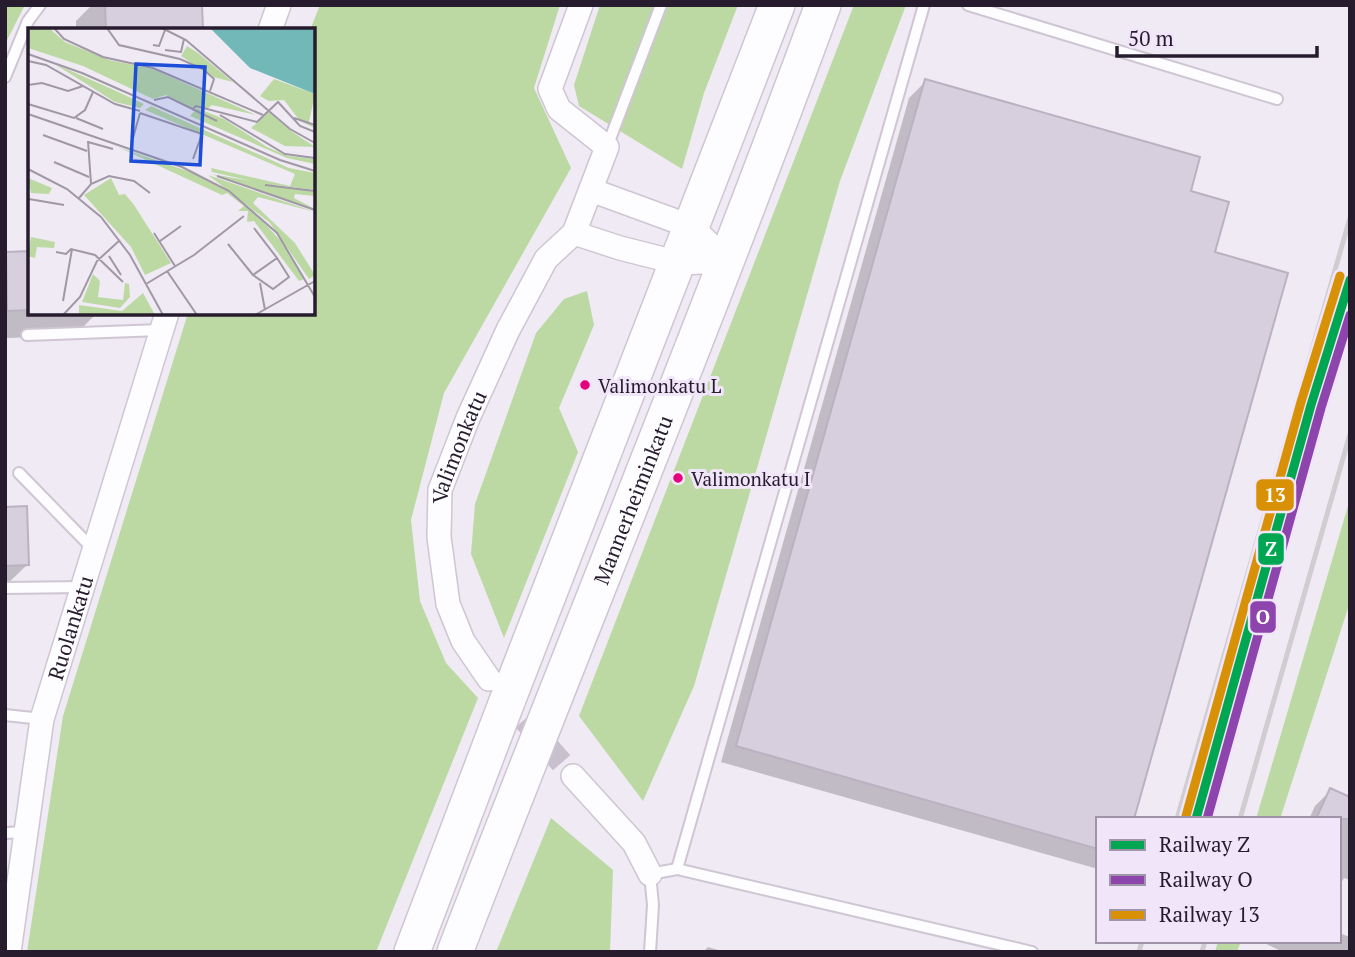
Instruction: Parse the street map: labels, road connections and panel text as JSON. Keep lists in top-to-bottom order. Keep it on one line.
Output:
{"streets":{"main road":["Mannerheiminkatu"],"street":["Valimonkatu","Ruolankatu"]},"places":["Valimonkatu L","Valimonkatu I"],"lines":["rail line 13","rail line Z","rail line O"],"legend":["Railway Z","Railway O","Railway 13"],"scale_bar":"50 m"}
